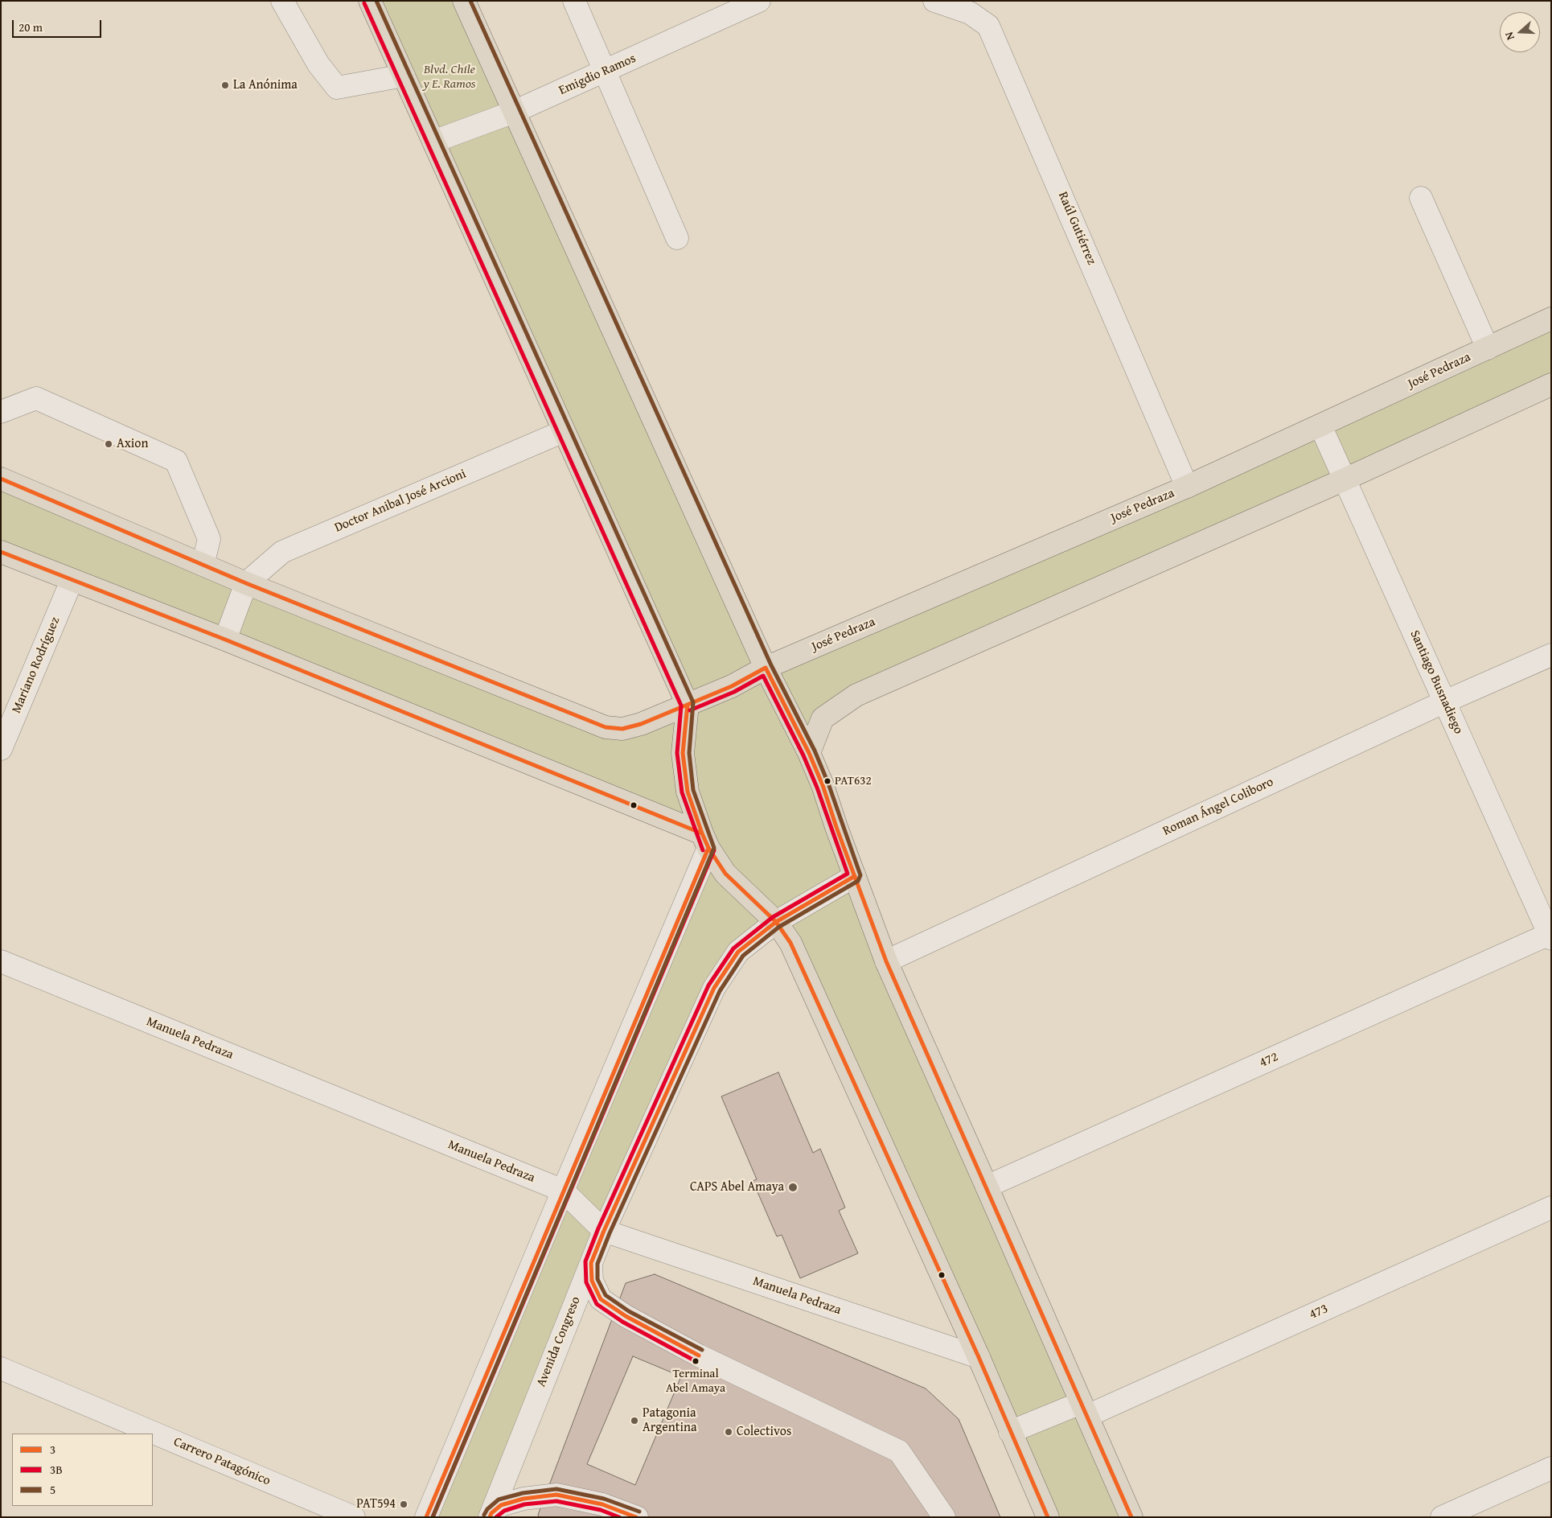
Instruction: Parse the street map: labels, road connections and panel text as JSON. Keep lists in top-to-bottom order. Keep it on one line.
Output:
{"streets":{"main road":["José Pedraza"],"street":["Emigdio Ramos","Raúl Gutiérrez","Doctor Anibal José Arcioni","Mariano Rodríguez","Santiago Busnadiego","Roman Ángel Coliboro","Manuela Pedraza","472","473","Avenida Congreso","Carrero Patagónico"]},"crossings":[["Raúl Gutiérrez","José Pedraza"],["José Pedraza","Doctor Anibal José Arcioni"],["José Pedraza","Santiago Busnadiego"],["Santiago Busnadiego","Roman Ángel Coliboro"],["Santiago Busnadiego","472"],["Manuela Pedraza","Avenida Congreso"]],"parks":["Blvd. Chile y E. Ramos"],"places":["La Anónima","Axion","PAT632","CAPS Abel Amaya","Terminal Abel Amaya","Patagonia Argentina","Colectivos","PAT594"],"lines":["transit line 5","transit line 3B","transit line 3"],"legend":["3","3B","5"],"scale_bar":"20 m","north":"left"}
